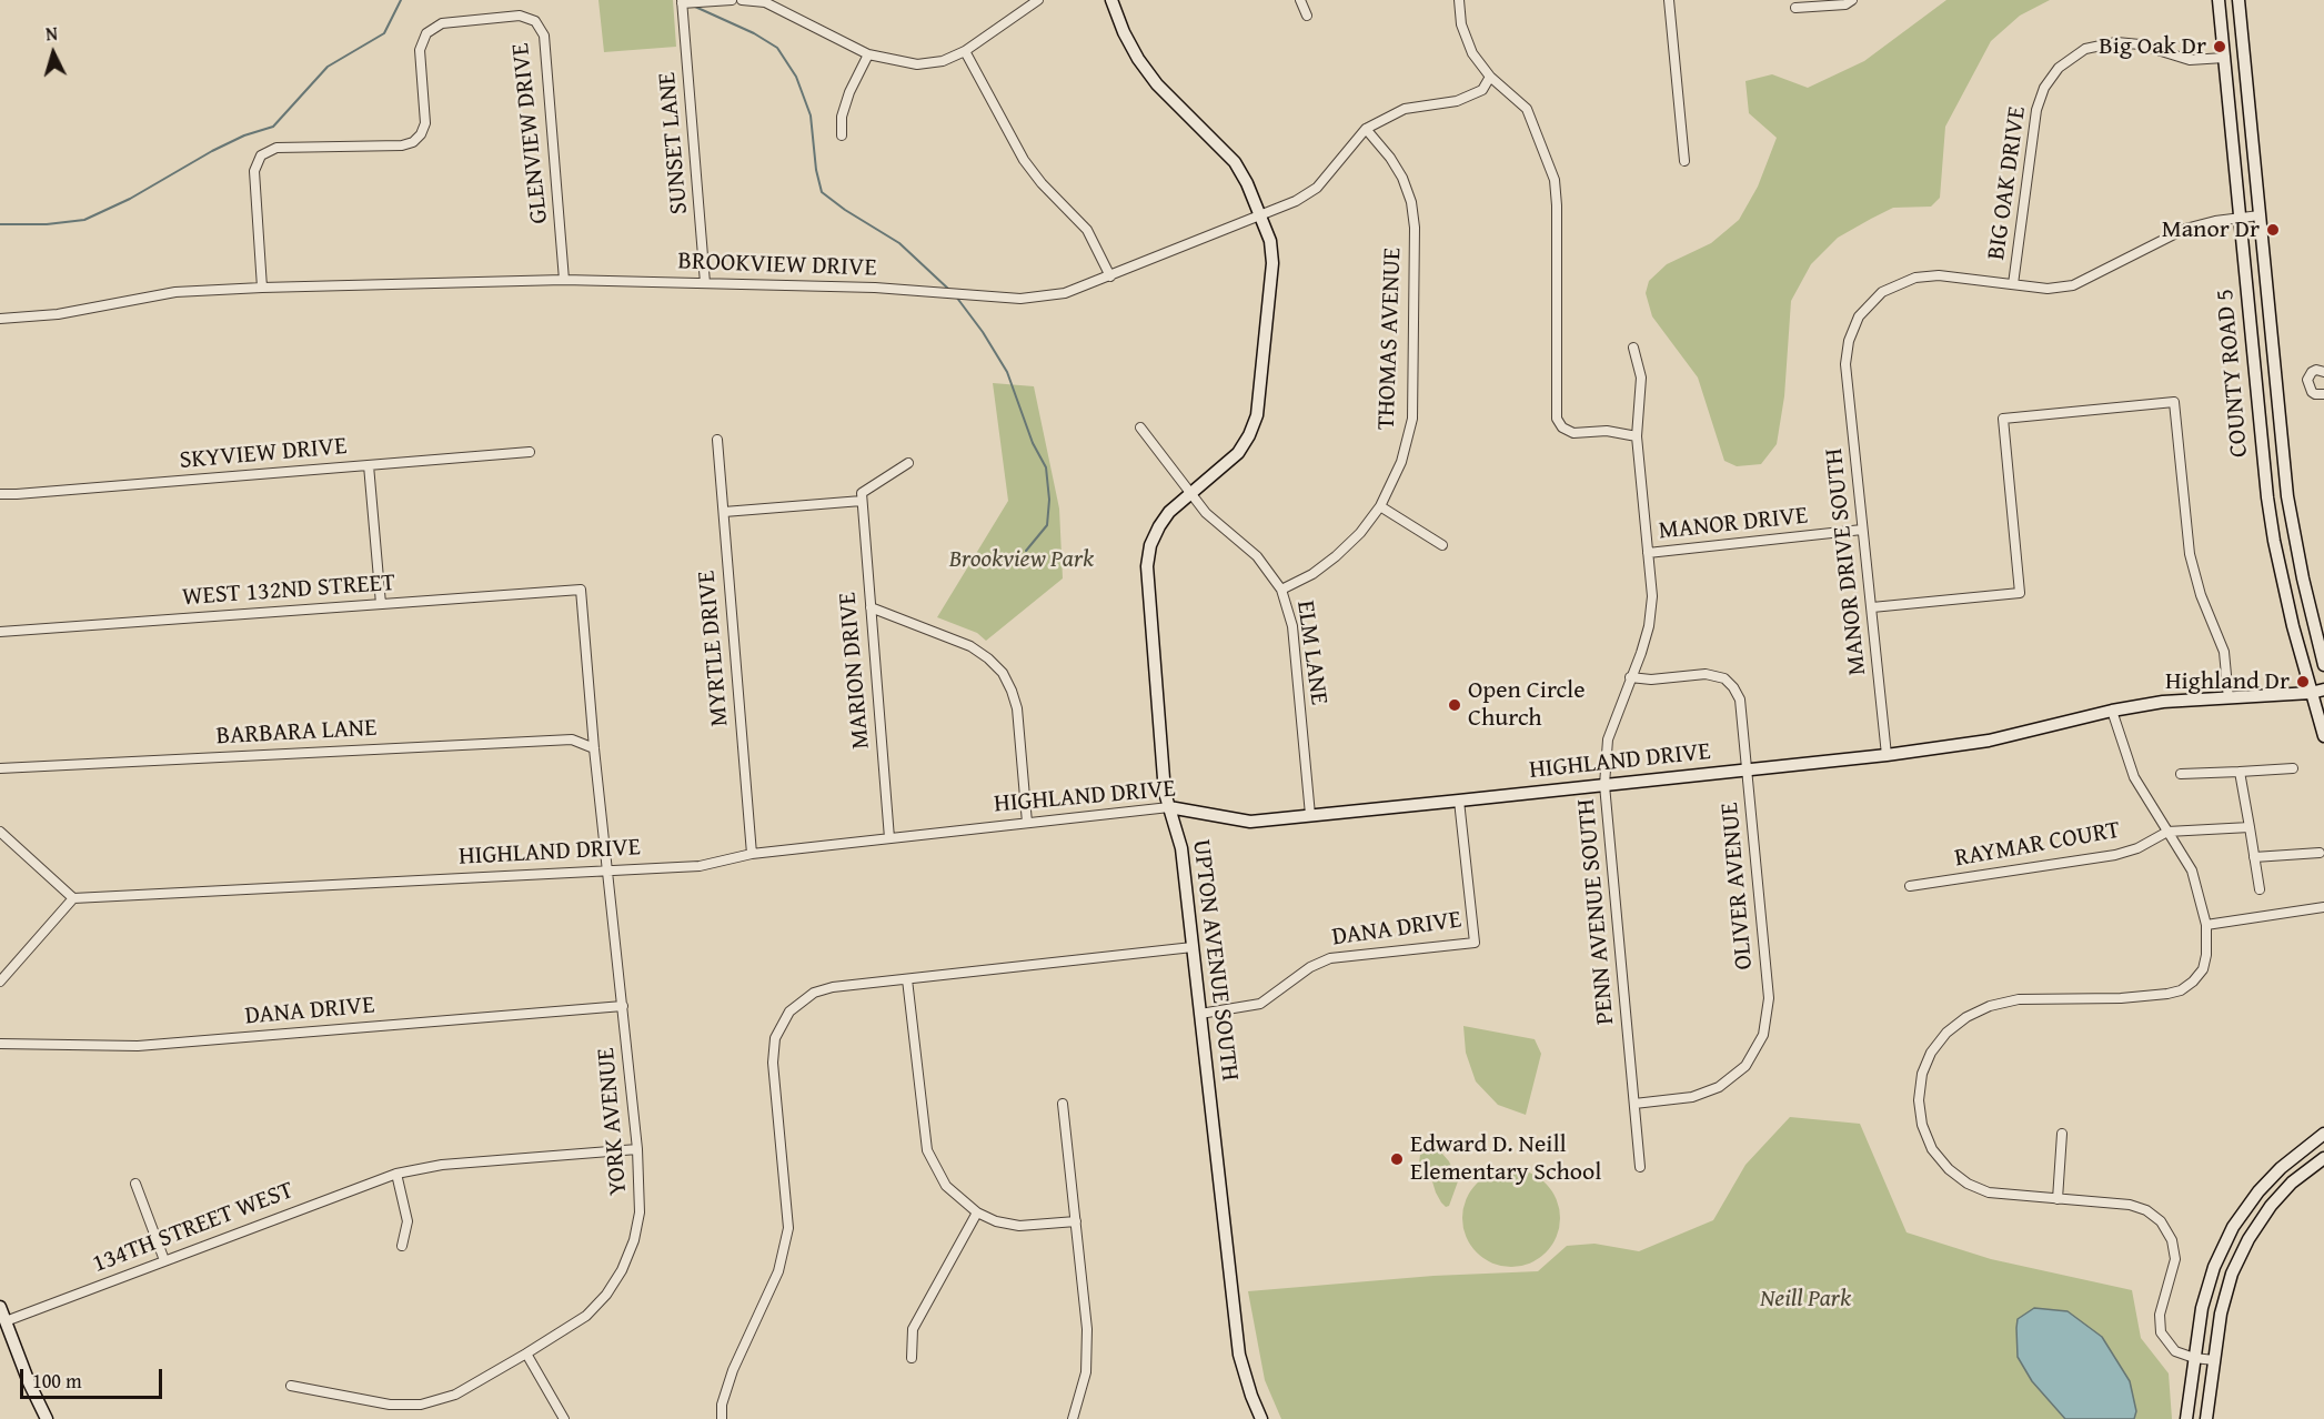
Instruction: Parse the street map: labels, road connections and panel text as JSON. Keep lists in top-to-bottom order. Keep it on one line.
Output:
{"streets":{"street":["GLENVIEW DRIVE","SUNSET LANE","BIG OAK DRIVE","BROOKVIEW DRIVE","THOMAS AVENUE","COUNTY ROAD 5","SKYVIEW DRIVE","MANOR DRIVE","MANOR DRIVE SOUTH","WEST 132ND STREET","MYRTLE DRIVE","ELM LANE","MARION DRIVE","BARBARA LANE","HIGHLAND DRIVE","RAYMAR COURT","OLIVER AVENUE","PENN AVENUE SOUTH","DANA DRIVE","UPTON AVENUE SOUTH","YORK AVENUE","134TH STREET WEST"]},"crossings":[["GLENVIEW DRIVE","BROOKVIEW DRIVE"],["SUNSET LANE","BROOKVIEW DRIVE"],["BIG OAK DRIVE","COUNTY ROAD 5"],["BIG OAK DRIVE","MANOR DRIVE SOUTH"],["BROOKVIEW DRIVE","THOMAS AVENUE"],["BROOKVIEW DRIVE","UPTON AVENUE SOUTH"],["THOMAS AVENUE","ELM LANE"],["COUNTY ROAD 5","HIGHLAND DRIVE"],["MANOR DRIVE","MANOR DRIVE SOUTH"],["MANOR DRIVE","PENN AVENUE SOUTH"],["MANOR DRIVE SOUTH","HIGHLAND DRIVE"],["WEST 132ND STREET","YORK AVENUE"],["MYRTLE DRIVE","HIGHLAND DRIVE"],["ELM LANE","HIGHLAND DRIVE"],["ELM LANE","UPTON AVENUE SOUTH"],["MARION DRIVE","HIGHLAND DRIVE"],["BARBARA LANE","YORK AVENUE"],["HIGHLAND DRIVE","OLIVER AVENUE"],["HIGHLAND DRIVE","PENN AVENUE SOUTH"],["HIGHLAND DRIVE","DANA DRIVE"],["HIGHLAND DRIVE","UPTON AVENUE SOUTH"],["HIGHLAND DRIVE","YORK AVENUE"],["OLIVER AVENUE","PENN AVENUE SOUTH"],["DANA DRIVE","UPTON AVENUE SOUTH"],["DANA DRIVE","YORK AVENUE"],["YORK AVENUE","134TH STREET WEST"]],"parks":["Brookview Park","Neill Park"],"places":["Big Oak Dr","Manor Dr","Highland Dr","Open Circle Church","Edward D. Neill Elementary School"],"scale_bar":"100 m","north":"top"}
